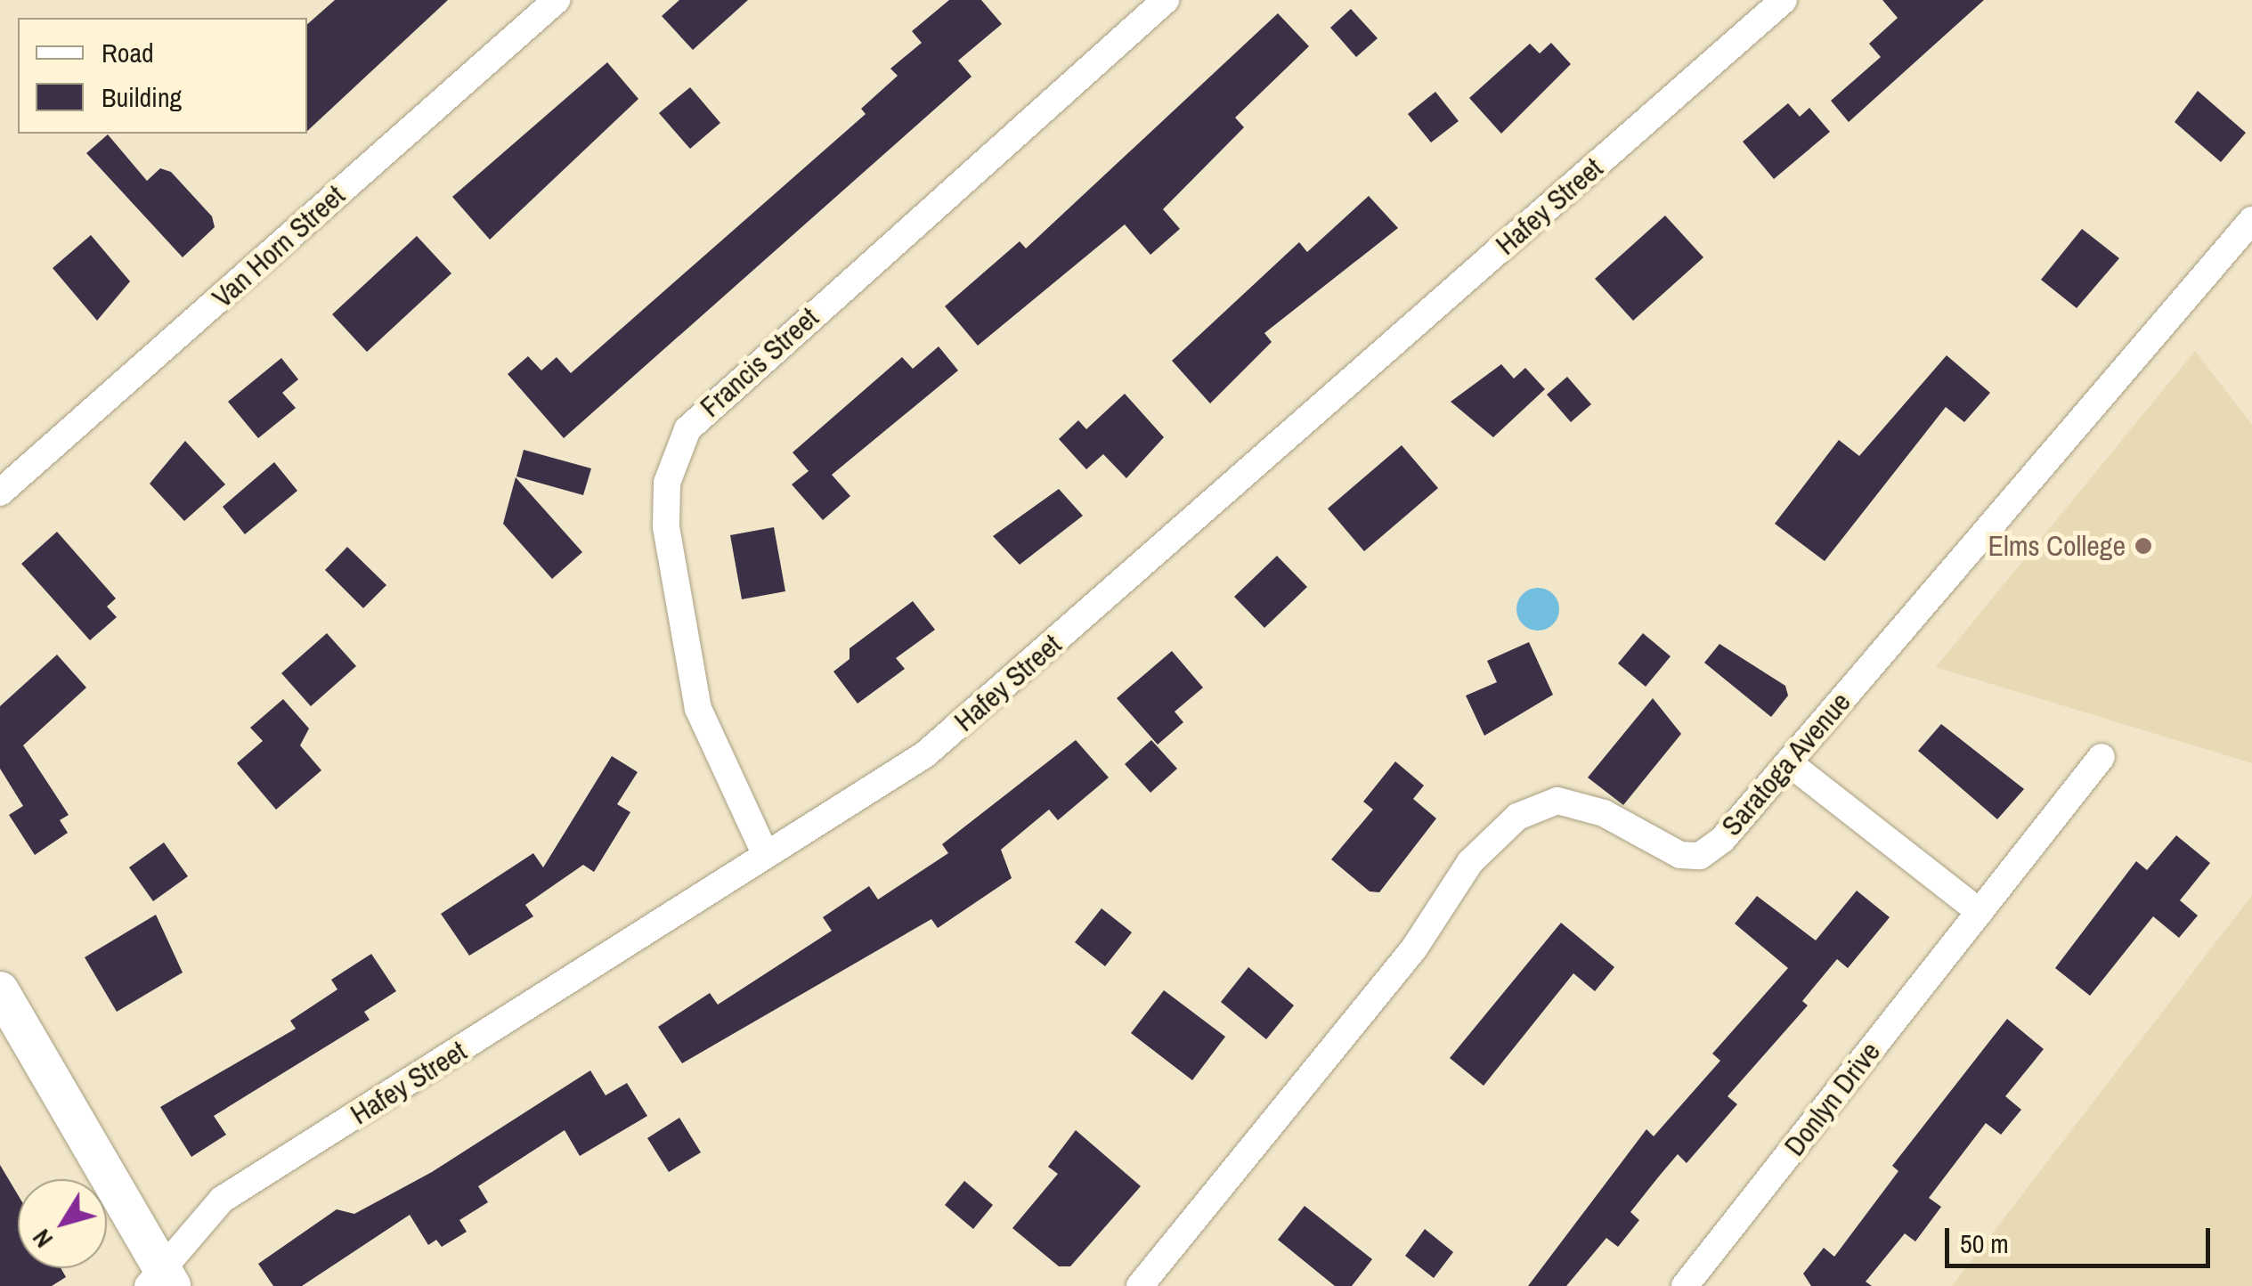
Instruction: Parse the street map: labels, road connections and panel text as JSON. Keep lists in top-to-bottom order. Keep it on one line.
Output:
{"streets":{"street":["Hafey Street","Van Horn Street","Francis Street","Saratoga Avenue","Donlyn Drive"]},"crossings":[["Hafey Street","Francis Street"]],"places":["Elms College"],"legend":["Road","Building"],"scale_bar":"50 m","north":"bottom left"}
